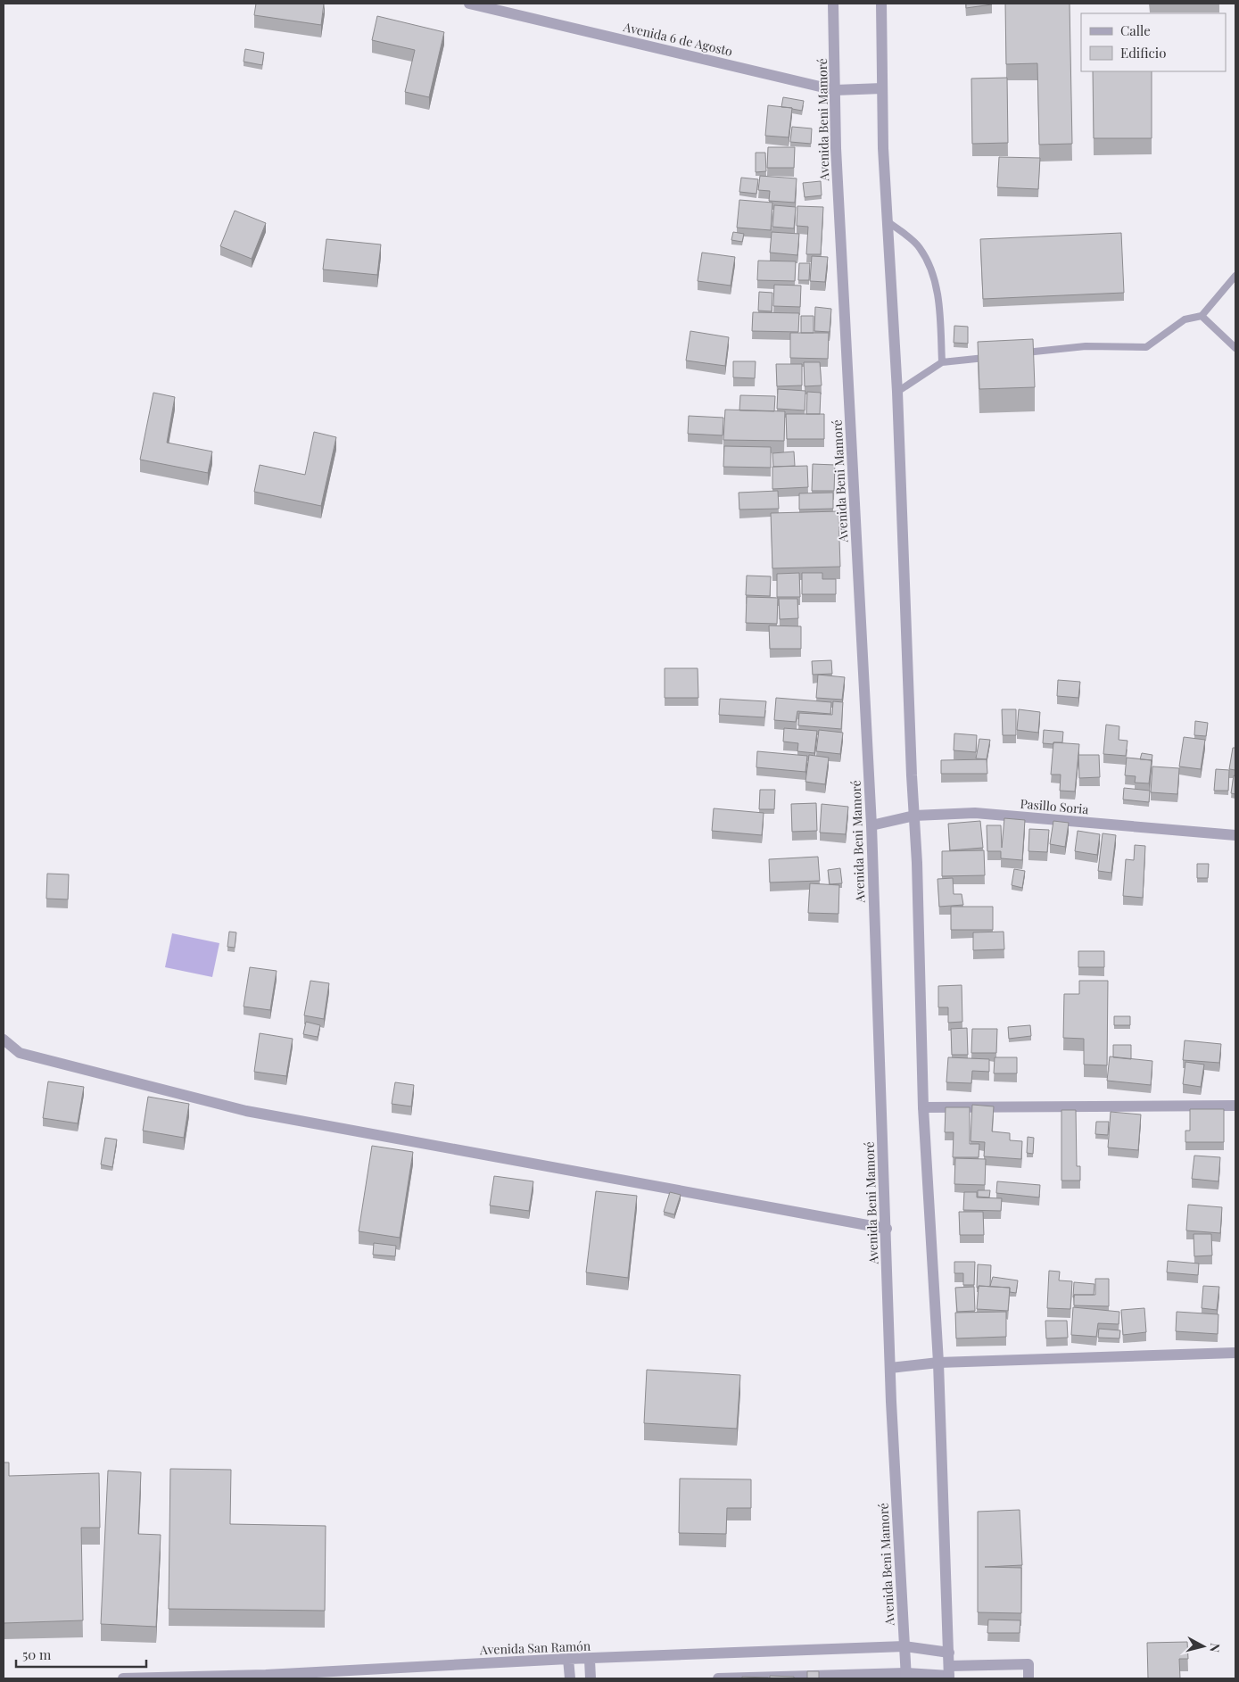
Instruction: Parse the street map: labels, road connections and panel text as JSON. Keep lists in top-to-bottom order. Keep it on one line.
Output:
{"streets":{"street":["Avenida 6 de Agosto","Avenida Beni Mamoré","Pasillo Soria","Avenida San Ramón"]},"crossings":[["Avenida 6 de Agosto","Avenida Beni Mamoré"],["Avenida Beni Mamoré","Pasillo Soria"],["Avenida Beni Mamoré","Avenida San Ramón"]],"legend":["Calle","Edificio"],"scale_bar":"50 m","north":"right"}
